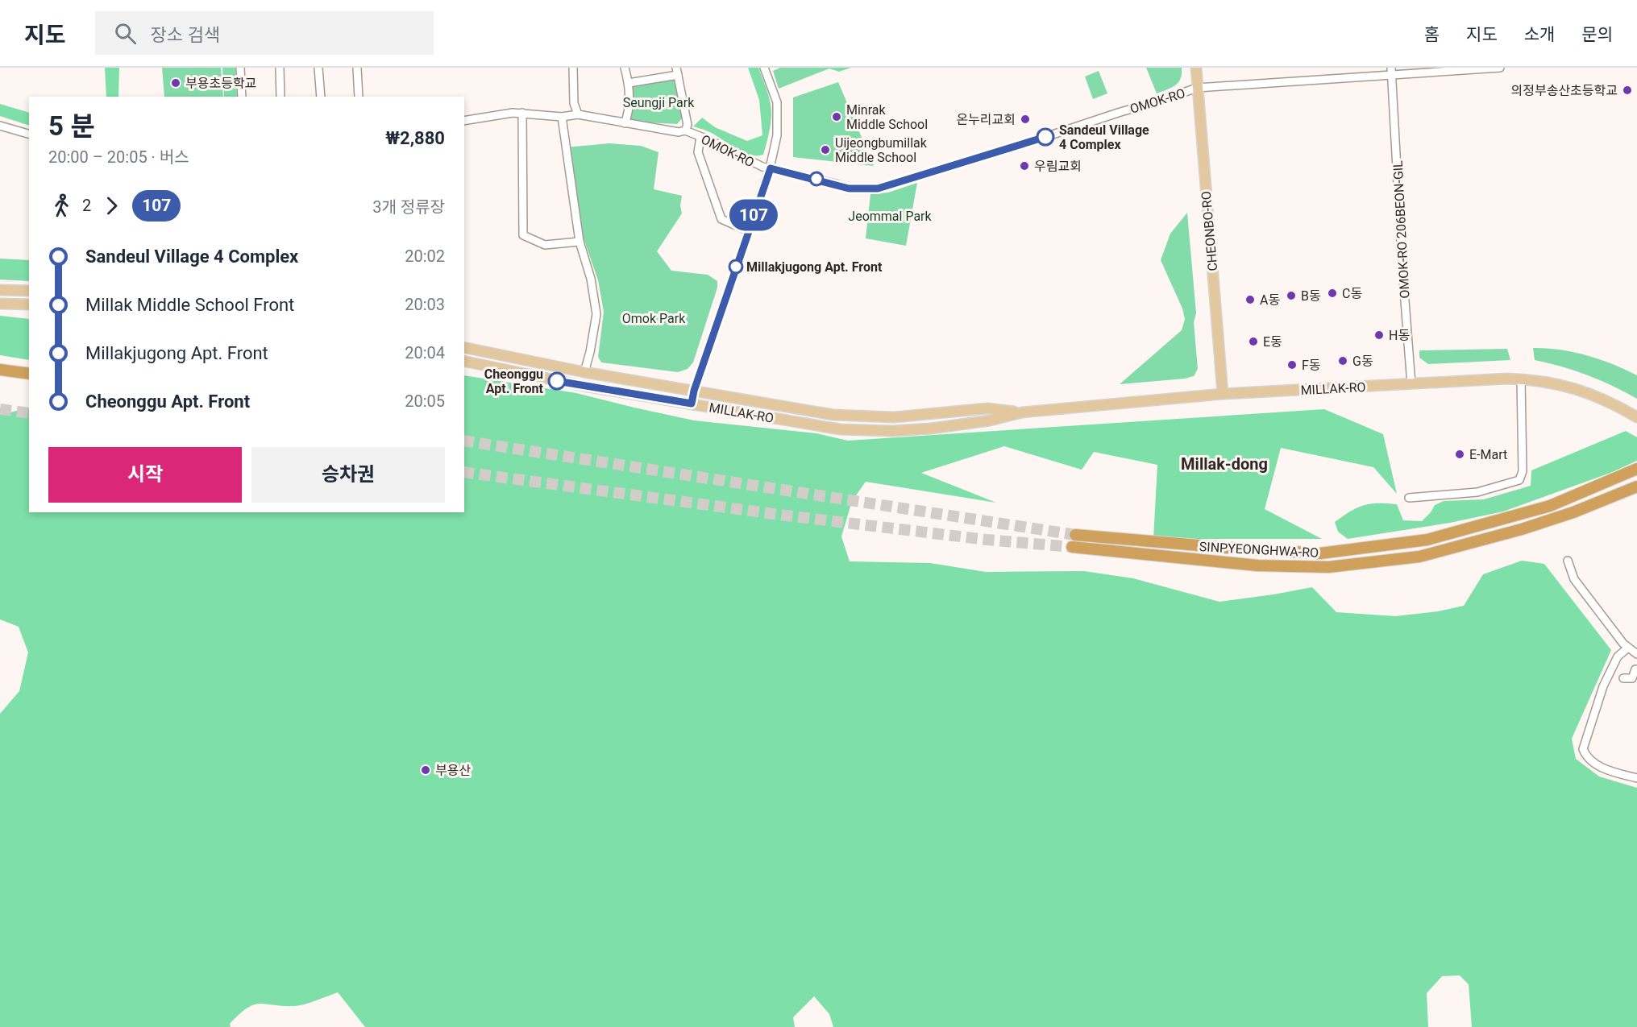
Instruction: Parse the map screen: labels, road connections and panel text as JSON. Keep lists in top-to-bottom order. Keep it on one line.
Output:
{"streets":{"highway":["SINPYEONGHWA-RO"],"main road":["CHEONBO-RO","MILLAK-RO"],"street":["OMOK-RO","OMOK-RO 206BEON-GIL"]},"crossings":[["OMOK-RO","OMOK-RO 206BEON-GIL"],["OMOK-RO","CHEONBO-RO"],["OMOK-RO 206BEON-GIL","MILLAK-RO"],["CHEONBO-RO","MILLAK-RO"]],"districts":["Millak-dong"],"parks":["Seungji Park","Jeommal Park","Omok Park"],"places":["부용초등학교","의정부송산초등학교","Minrak Middle School","온누리교회","Sandeul Village 4 Complex","Uijeongbumillak Middle School","우림교회","Millakjugong Apt. Front","C동","B동","A동","H동","E동","G동","F동","Cheonggu Apt. Front","E-Mart","부용산"],"lines":["bus line 107"],"page":{"header":"지도","search":"장소 검색","nav":["홈","지도","소개","문의"],"on_map":"107","heading":["5 분","20:00 – 20:05 · 버스","₩2,880"],"legs":["2","107","3개 정류장"],"list":[{"name":"Sandeul Village 4 Complex","value":"20:02"},{"name":"Millak Middle School Front","value":"20:03"},{"name":"Millakjugong Apt. Front","value":"20:04"},{"name":"Cheonggu Apt. Front","value":"20:05"}],"buttons":["시작","승차권"]}}
